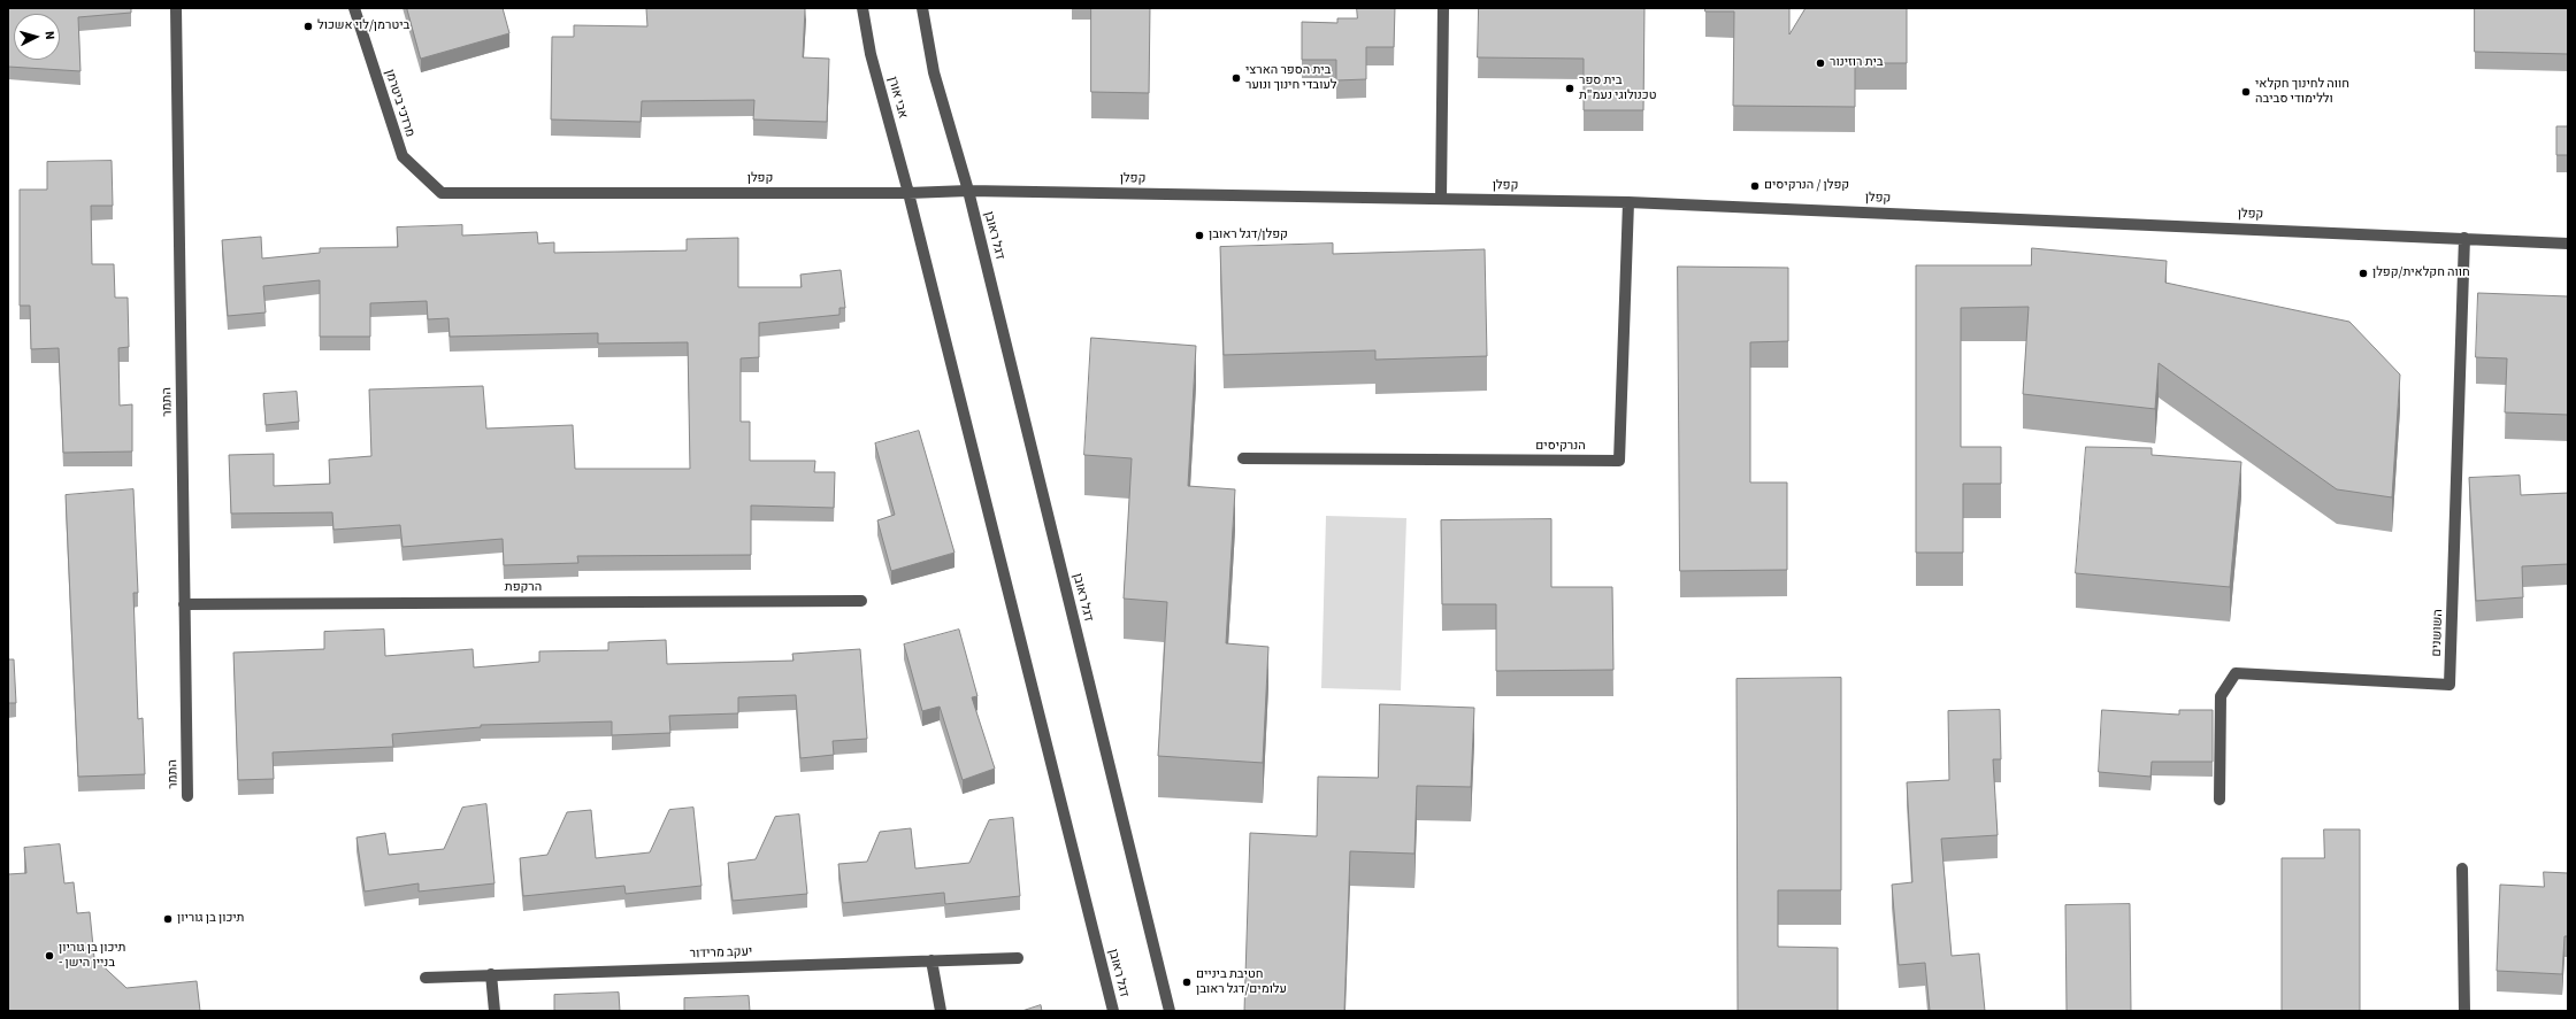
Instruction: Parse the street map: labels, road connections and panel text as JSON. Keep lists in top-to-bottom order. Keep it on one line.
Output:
{"streets":{"street":["אבי אורן","מרדכי ביטרמן","קפלן","דגל ראובן","התמר","הנרקיסים","הרקפת","השושנים","יעקב מרידור"]},"crossings":[["אבי אורן","קפלן"],["אבי אורן","דגל ראובן"],["מרדכי ביטרמן","קפלן"],["קפלן","דגל ראובן"],["קפלן","הנרקיסים"],["קפלן","השושנים"],["התמר","הרקפת"]],"places":["ביטרמן/לוי אשכול","בית רוזינור","בית הספר הארצי לעובדי חינוך ונוער","בית ספר טכנולוגי נעמ\"ת","חווה לחינוך חקלאי וללימודי סביבה","קפלן / הנרקיסים","קפלן/דגל ראובן","חווה חקלאית/קפלן","תיכון בן גוריון","תיכון בן גוריון - בניין הישן","חטיבת ביניים עלומים/דגל ראובן"],"north":"right"}
